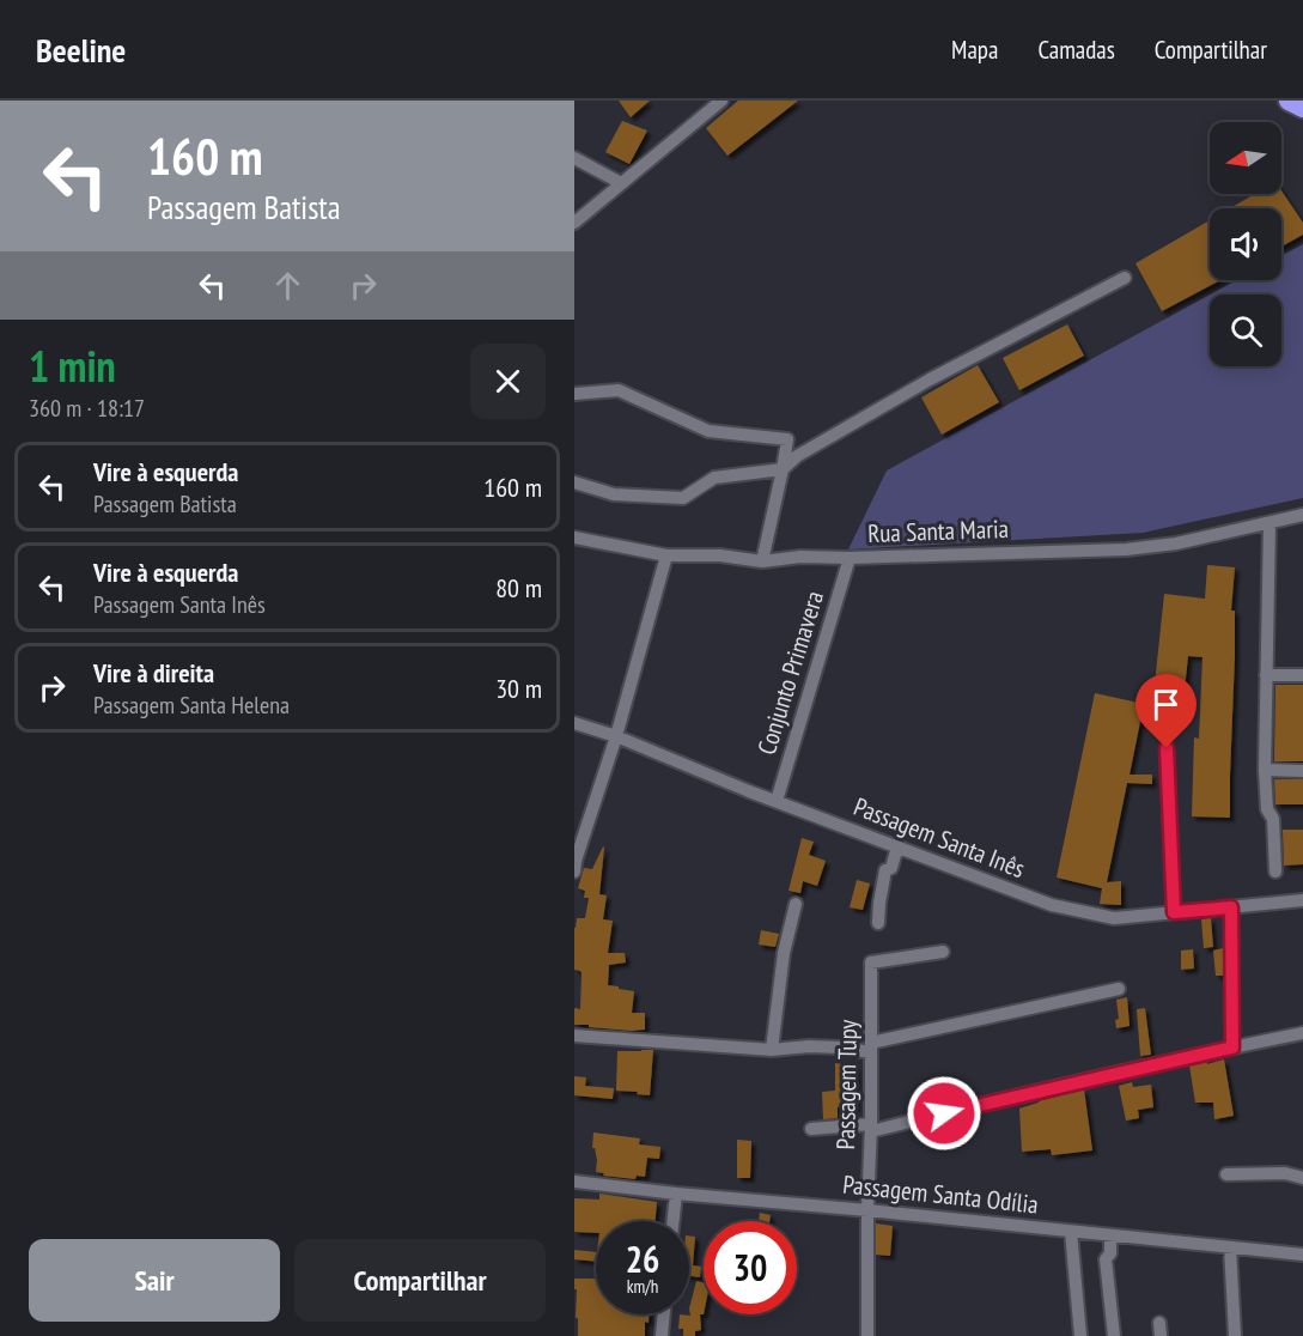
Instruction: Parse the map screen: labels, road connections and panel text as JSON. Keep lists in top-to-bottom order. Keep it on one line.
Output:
{"streets":{"street":["Rua Santa Maria","Conjunto Primavera","Passagem Santa Inês","Passagem Tupy","Passagem Santa Odília"]},"crossings":[["Rua Santa Maria","Conjunto Primavera"],["Conjunto Primavera","Passagem Santa Inês"],["Passagem Tupy","Passagem Santa Odília"]],"north":"left","page":{"header":"Beeline","nav":["Mapa","Camadas","Compartilhar"],"turn":["160 m","Passagem Batista"],"heading":["1 min","360 m · 18:17"],"list":[{"name":"Vire à esquerda","note":"Passagem Batista","value":"160 m"},{"name":"Vire à esquerda","note":"Passagem Santa Inês","value":"80 m"},{"name":"Vire à direita","note":"Passagem Santa Helena","value":"30 m"}],"speed":"26 km/h","limit":"30","buttons":["Sair","Compartilhar"]}}
